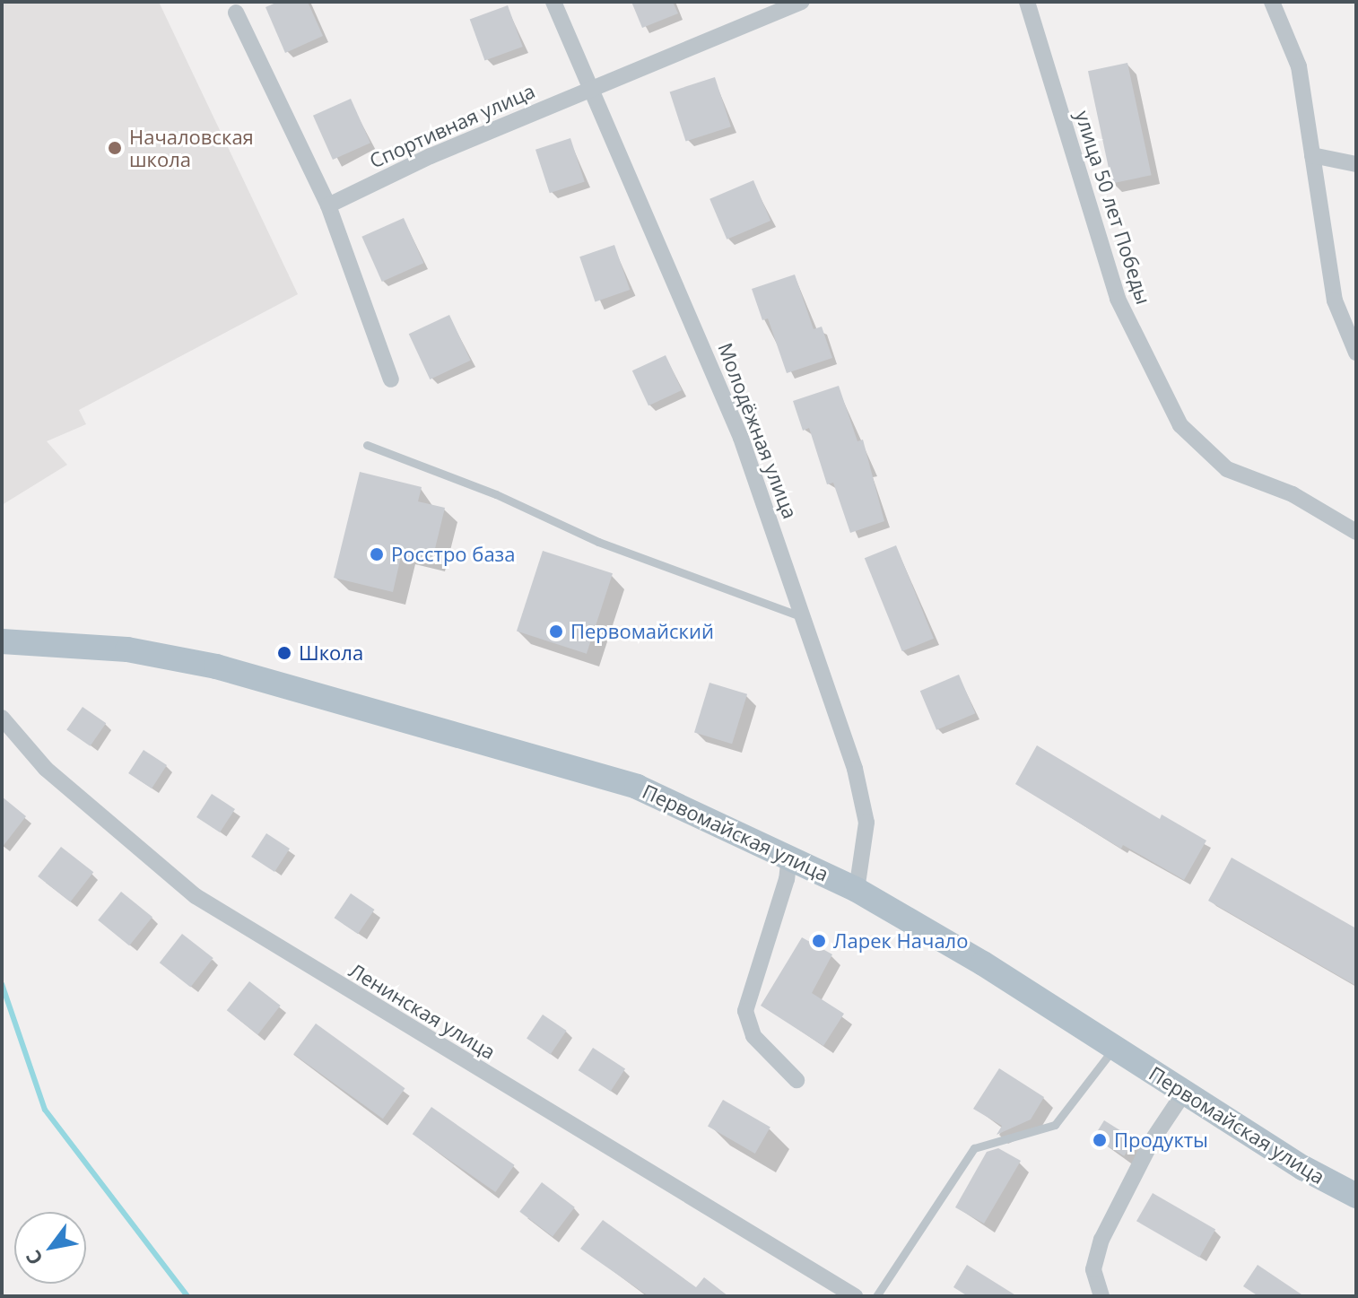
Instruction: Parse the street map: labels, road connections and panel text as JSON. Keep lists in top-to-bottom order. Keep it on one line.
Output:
{"streets":{"main road":["Первомайская улица"],"street":["Спортивная улица","улица 50 лет Победы","Молодёжная улица","Ленинская улица"]},"crossings":[["Спортивная улица","Молодёжная улица"],["Молодёжная улица","Первомайская улица"]],"places":["Началовская школа","Росстро база","Первомайский","Школа","Ларек Начало","Продукты"],"north":"bottom left"}
